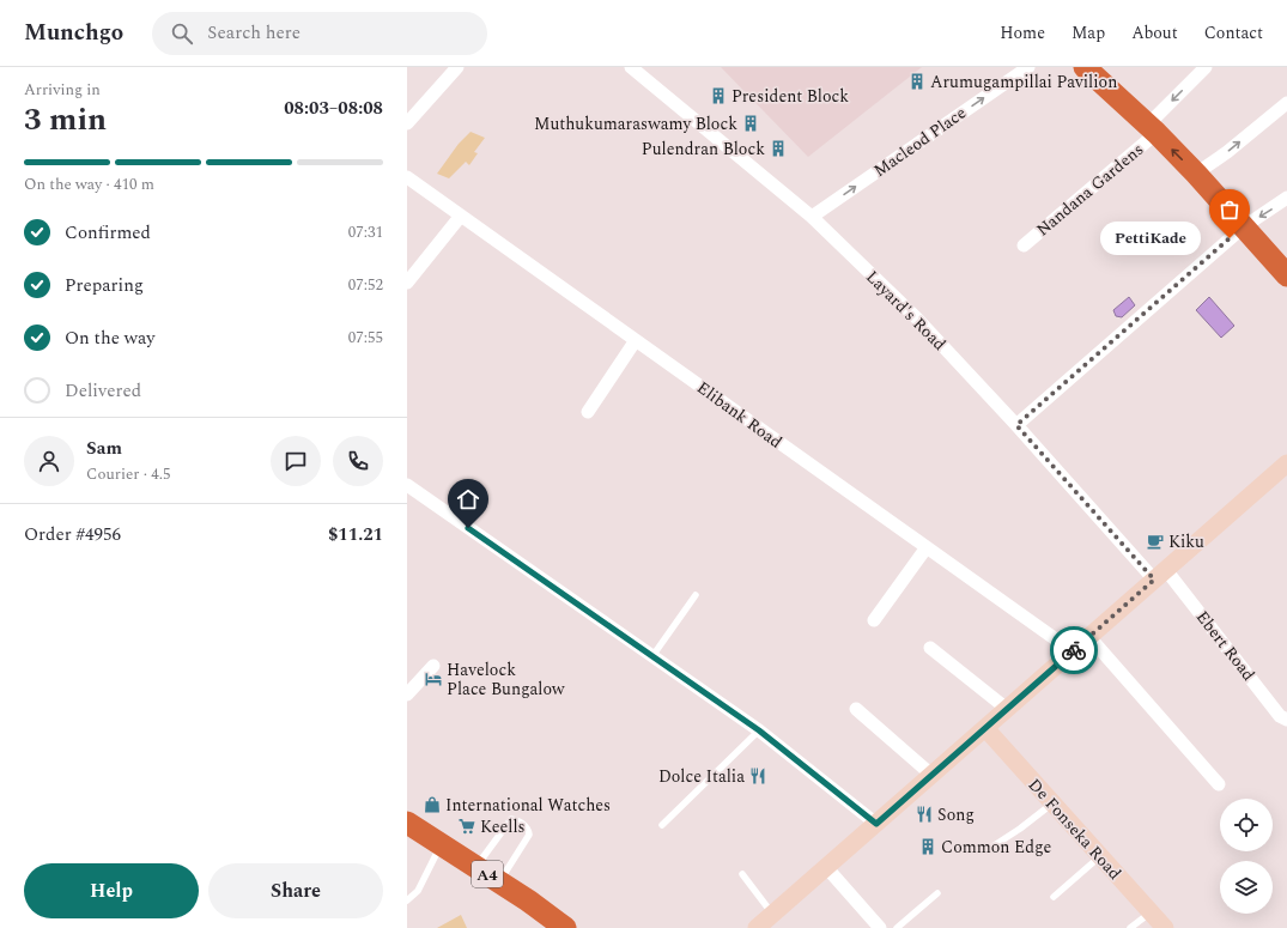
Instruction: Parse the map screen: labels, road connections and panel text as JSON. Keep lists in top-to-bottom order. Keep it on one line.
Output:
{"streets":{"highway":["A4"],"main road":["De Fonseka Road"],"street":["Macleod Place","Nandana Gardens","Layard's Road","Elibank Road","Ebert Road"]},"crossings":[["Macleod Place","Layard's Road"],["Layard's Road","Ebert Road"]],"one_way":["Macleod Place"],"places":{"building":["Arumugampillai Pavilion","President Block","Muthukumaraswamy Block","Pulendran Block","Common Edge"],"other":["PettiKade"],"cafe":["Kiku"],"hotel":["Havelock Place Bungalow"],"restaurant":["Dolce Italia","Song"],"shop":["International Watches"],"supermarket":["Keells"]},"page":{"header":"Munchgo","search":"Search here","nav":["Home","Map","About","Contact"],"heading":["3 min","Arriving in","08:03–08:08"],"panel":["Sam","Courier · 4.5","Order #4956","$11.21"],"bar":"On the way · 410 m","list":[["Confirmed","07:31"],["Preparing","07:52"],["On the way","07:55"],"Delivered"],"bubble":"PettiKade","buttons":["Help","Share"]}}
